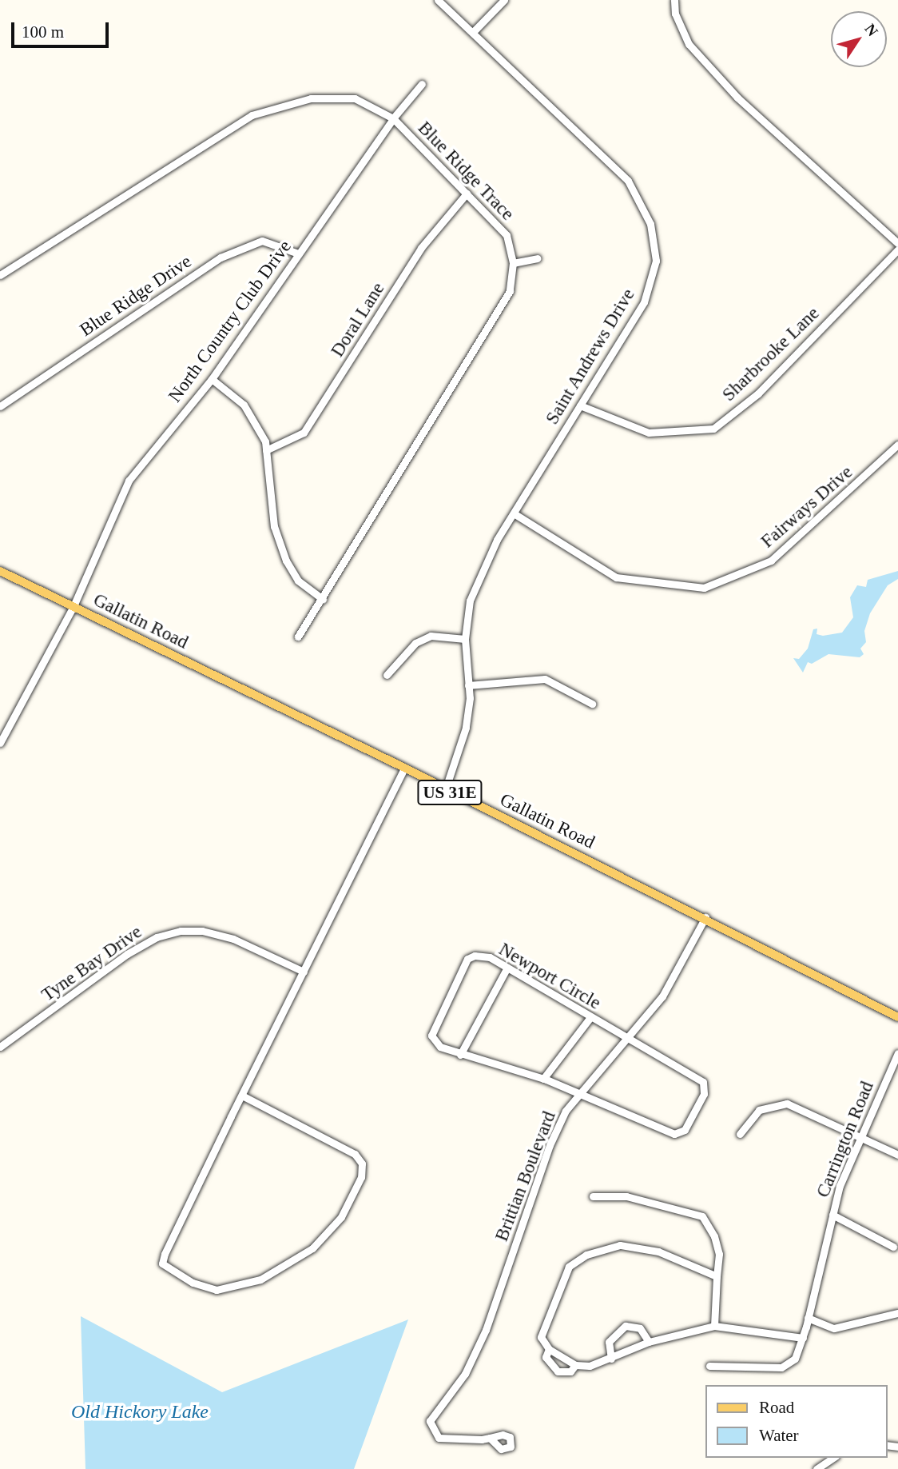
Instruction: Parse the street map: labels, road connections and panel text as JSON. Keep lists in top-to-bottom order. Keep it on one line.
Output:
{"streets":{"main road":["Gallatin Road","US 31E"],"street":["Blue Ridge Trace","Blue Ridge Drive","Doral Lane","North Country Club Drive","Sharbrooke Lane","Saint Andrews Drive","Fairways Drive","Tyne Bay Drive","Newport Circle","Carrington Road","Brittian Boulevard"]},"crossings":[["Blue Ridge Trace","Doral Lane"],["Blue Ridge Trace","North Country Club Drive"],["Blue Ridge Drive","North Country Club Drive"],["North Country Club Drive","Gallatin Road"],["Sharbrooke Lane","Saint Andrews Drive"],["Saint Andrews Drive","Fairways Drive"],["Saint Andrews Drive","Gallatin Road"],["Gallatin Road","Brittian Boulevard"],["Newport Circle","Brittian Boulevard"]],"water":["Old Hickory Lake"],"legend":["Road","Water"],"scale_bar":"100 m","north":"top right"}
